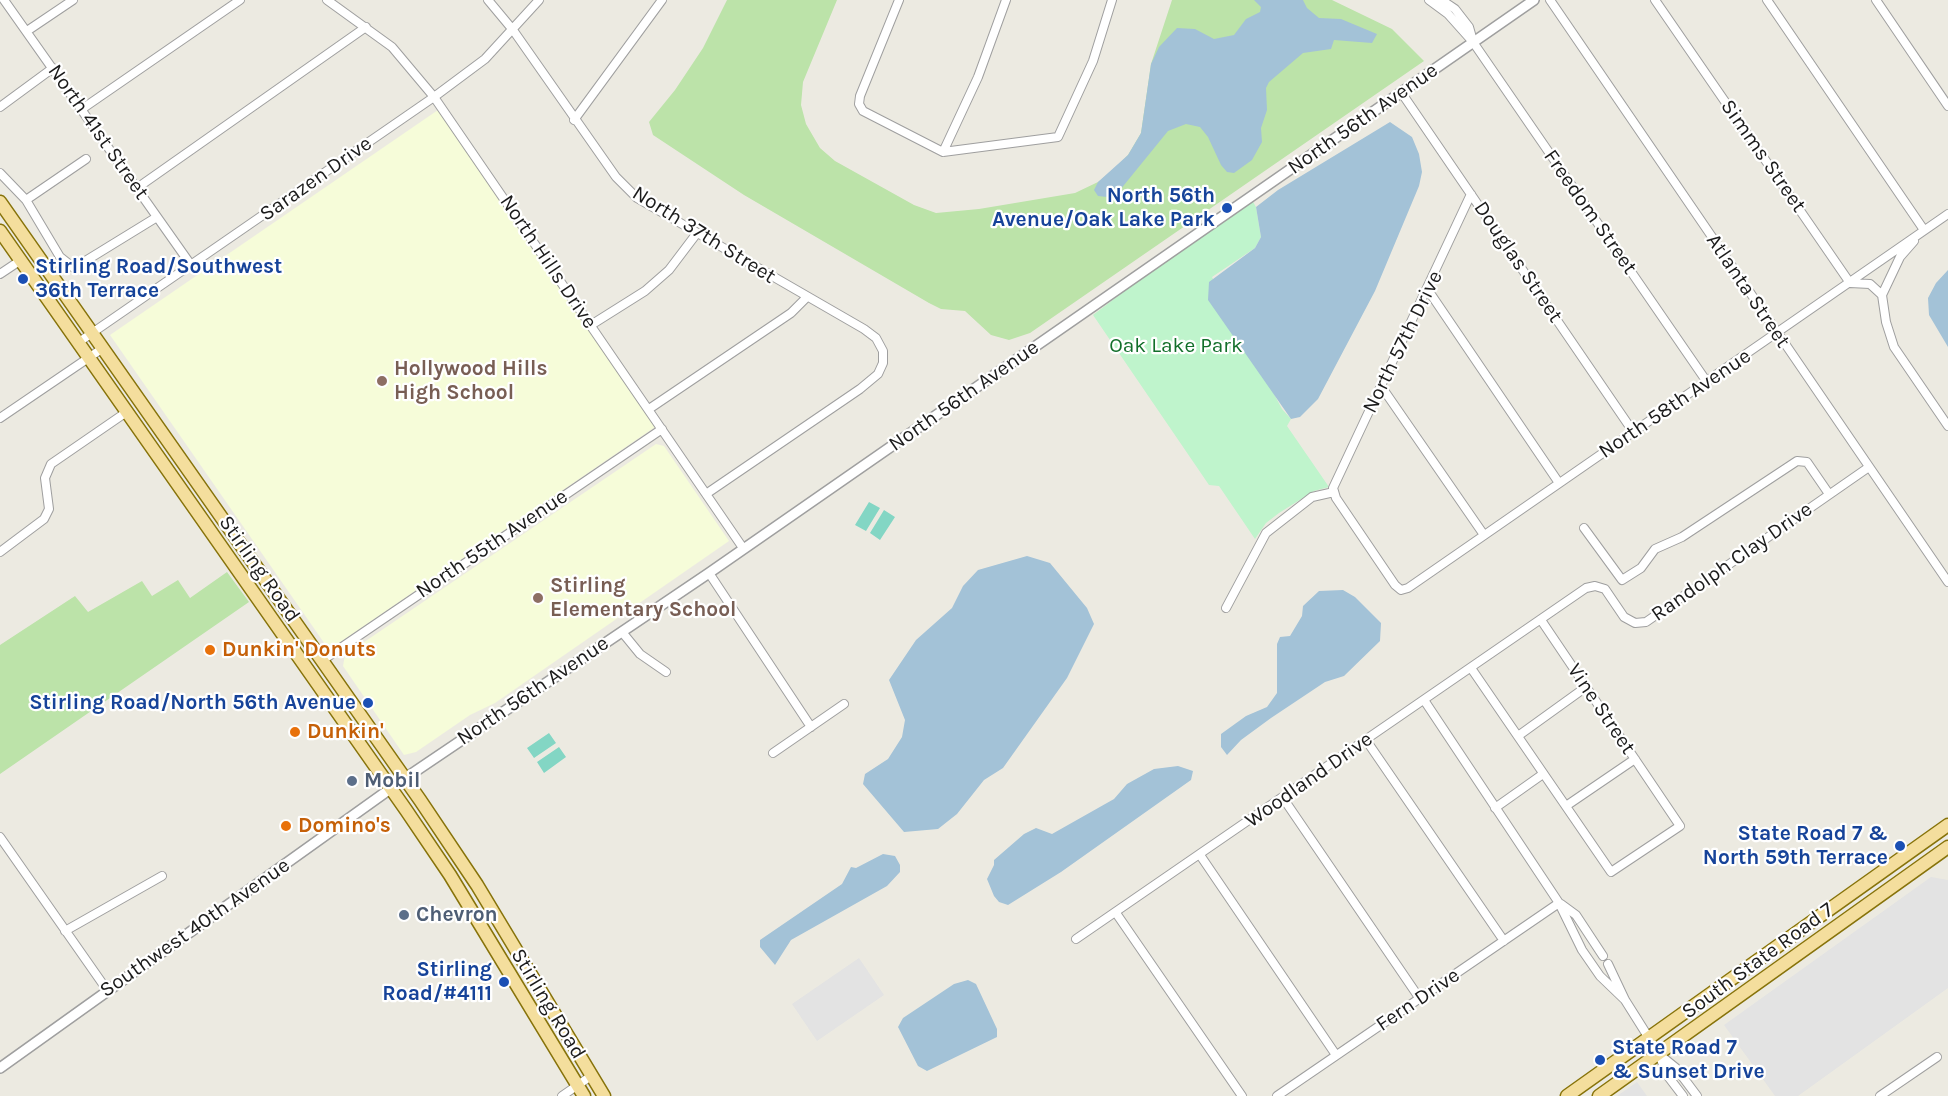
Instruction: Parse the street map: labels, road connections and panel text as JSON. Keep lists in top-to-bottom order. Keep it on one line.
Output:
{"streets":{"main road":["Stirling Road","South State Road 7"],"street":["North 56th Avenue","North 41st Street","Simms Street","Sarazen Drive","Freedom Street","North 37th Street","North Hills Drive","Douglas Street","Atlanta Street","North 57th Drive","North 58th Avenue","North 55th Avenue","Randolph Clay Drive","Vine Street","Woodland Drive","Southwest 40th Avenue","Fern Drive"]},"crossings":[["North 56th Avenue","Freedom Street"],["North 56th Avenue","North Hills Drive"],["North 56th Avenue","Douglas Street"],["North 56th Avenue","Stirling Road"],["North 56th Avenue","Southwest 40th Avenue"],["North 41st Street","Sarazen Drive"],["Simms Street","North 58th Avenue"],["Sarazen Drive","North 37th Street"],["Sarazen Drive","North Hills Drive"],["Sarazen Drive","Stirling Road"],["Freedom Street","North 58th Avenue"],["North 37th Street","North Hills Drive"],["North Hills Drive","North 55th Avenue"],["Douglas Street","North 57th Drive"],["Douglas Street","North 58th Avenue"],["Atlanta Street","North 58th Avenue"],["Atlanta Street","Randolph Clay Drive"],["North 57th Drive","North 58th Avenue"],["North 55th Avenue","Stirling Road"],["Randolph Clay Drive","Vine Street"],["Randolph Clay Drive","Woodland Drive"],["Stirling Road","Southwest 40th Avenue"],["Vine Street","Woodland Drive"]],"parks":["Oak Lake Park"],"places":["North 56th Avenue/Oak Lake Park","Stirling Road/Southwest 36th Terrace","Hollywood Hills High School","Stirling Elementary School","Dunkin' Donuts","Stirling Road/North 56th Avenue","Dunkin'","Mobil","Domino's","State Road 7 & North 59th Terrace","Chevron","Stirling Road/#4111","State Road 7 & Sunset Drive"]}
